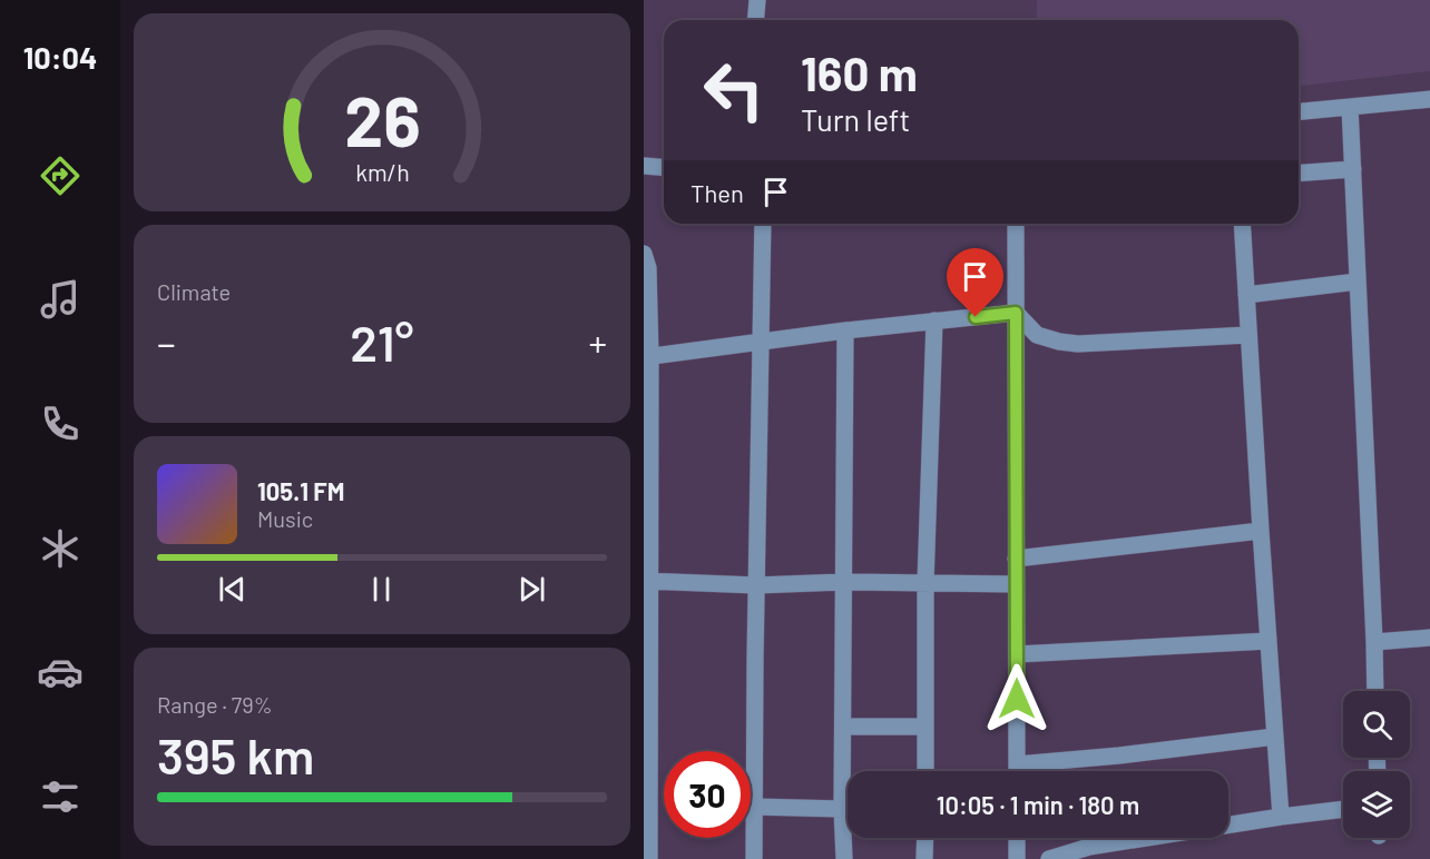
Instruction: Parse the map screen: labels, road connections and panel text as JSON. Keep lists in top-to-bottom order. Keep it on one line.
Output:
{"page":{"tabs":"10:04","turn":["160 m","Turn left"],"then":"Then","tile":["Climate",["Range · 79%","395 km"]],"heat":["−","21°","+"],"song":["105.1 FM","Music"],"limit":"30","trip":"10:05 · 1 min · 180 m","gauge":["26","km/h"]}}
